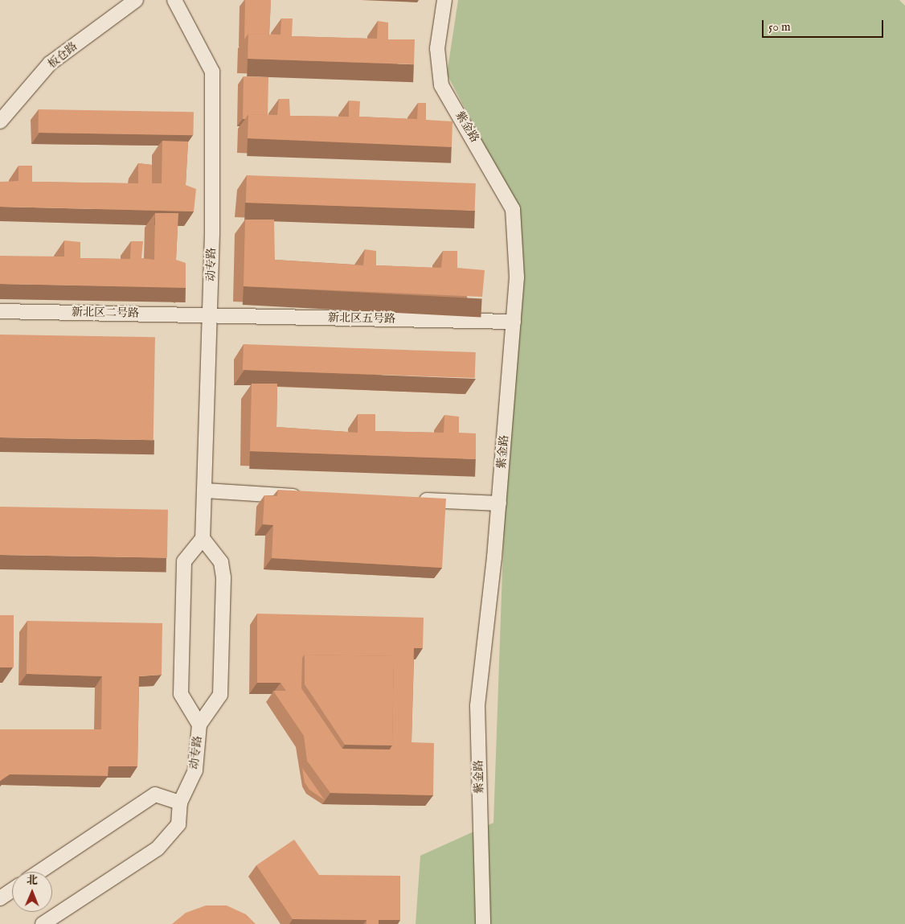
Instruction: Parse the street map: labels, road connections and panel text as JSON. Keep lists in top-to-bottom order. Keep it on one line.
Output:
{"streets":{"street":["板仓路","紫金路","动专路","新北区二号路","新北区五号路"]},"crossings":[["紫金路","新北区五号路"],["动专路","新北区二号路"],["动专路","新北区五号路"],["新北区二号路","新北区五号路"]],"scale_bar":"50 m","north":"top"}
